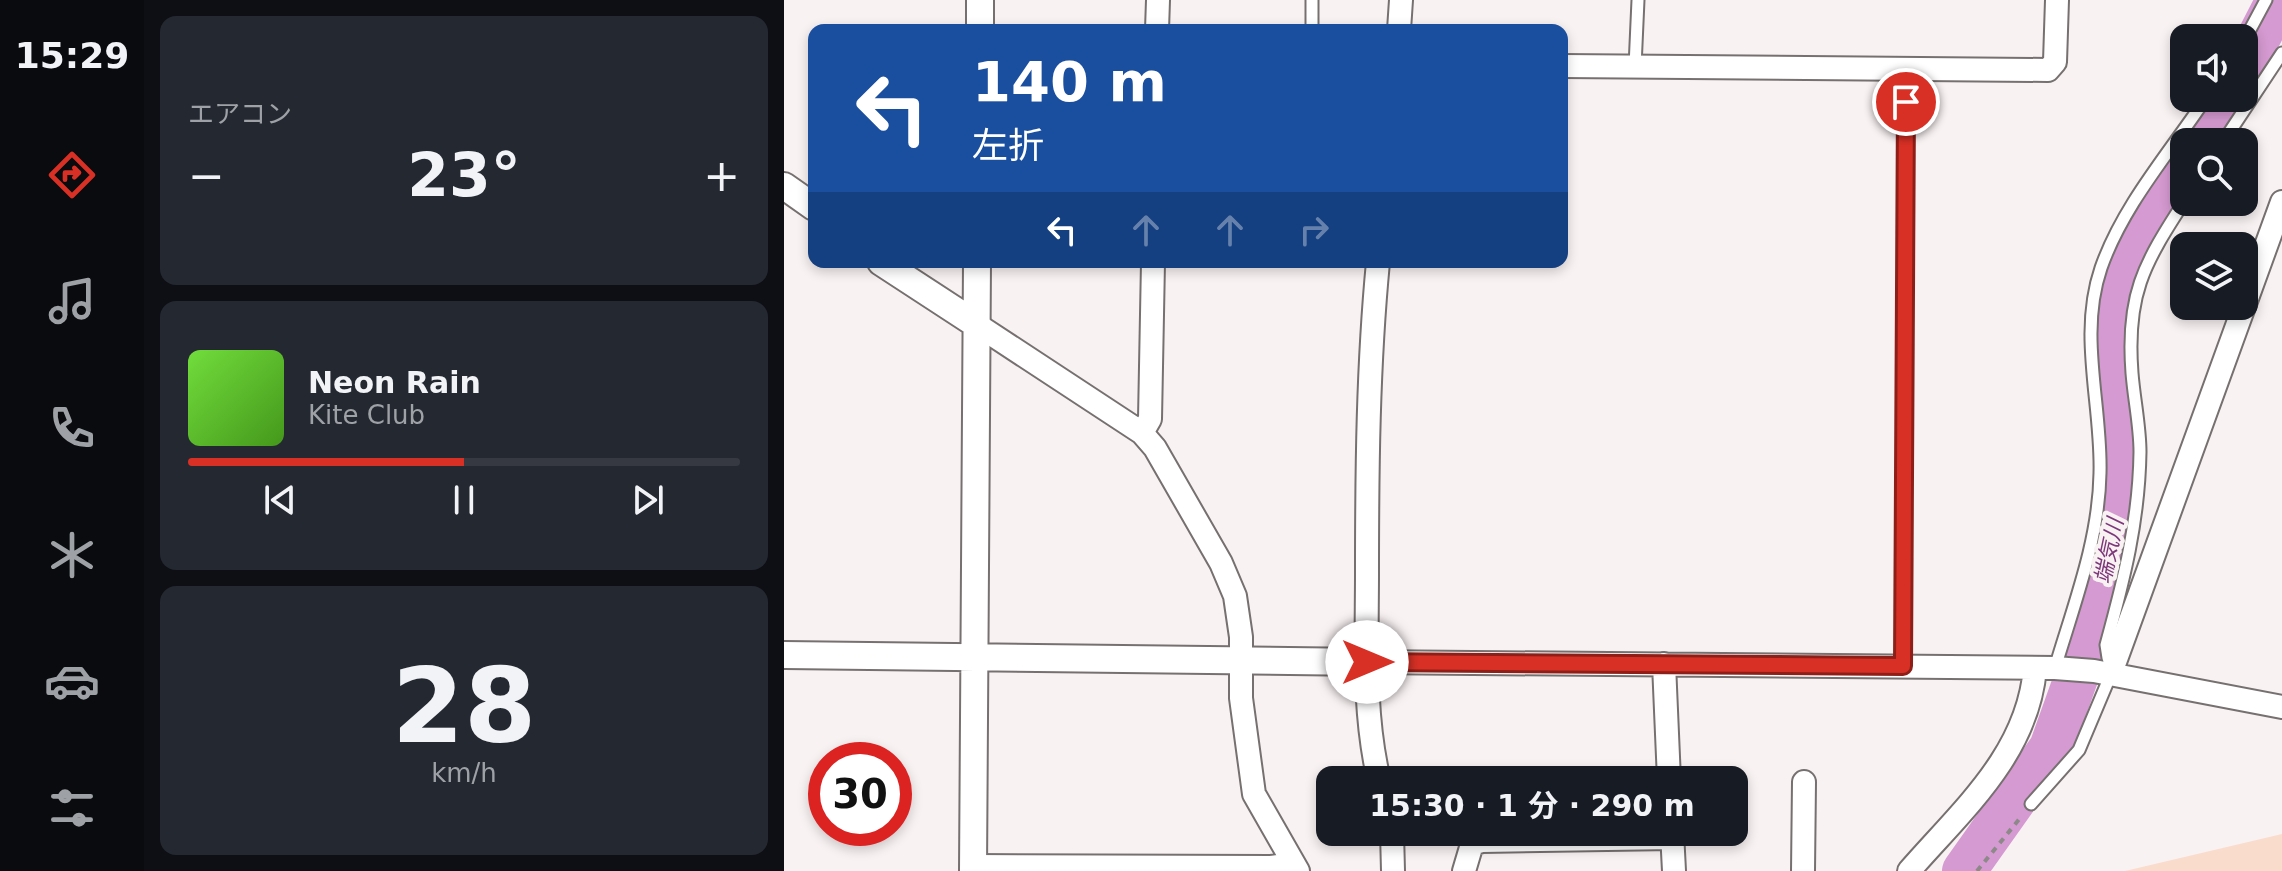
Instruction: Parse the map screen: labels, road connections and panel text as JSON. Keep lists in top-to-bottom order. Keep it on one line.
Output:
{"water":["端気川"],"page":{"tabs":"15:29","tile":["エアコン",["28","km/h"]],"turn":["140 m","左折"],"heat":["−","23°","+"],"song":["Neon Rain","Kite Club"],"limit":"30","trip":"15:30 · 1 分 · 290 m"}}
